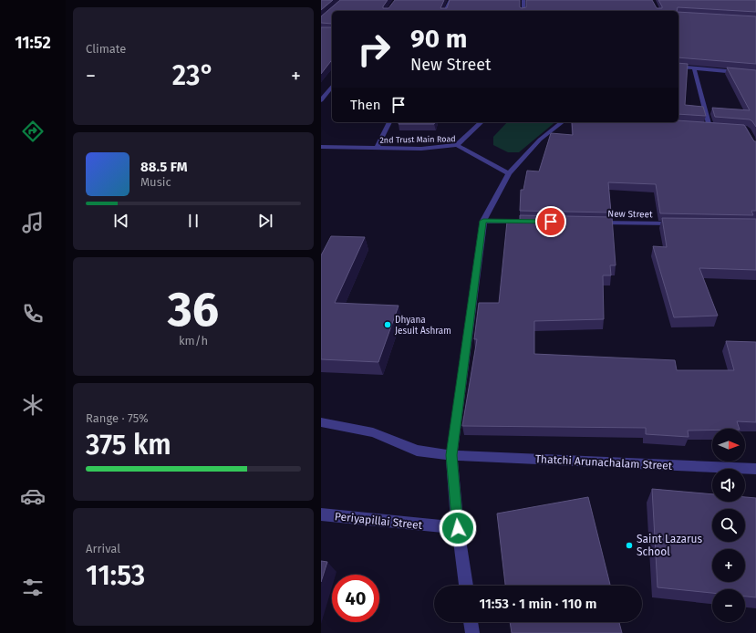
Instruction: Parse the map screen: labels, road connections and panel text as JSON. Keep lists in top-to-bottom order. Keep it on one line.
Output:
{"streets":{"street":["2nd Trust Main Road","New Street","Thatchi Arunachalam Street","Periyapillai Street"]},"places":["Dhyana Jesuit Ashram","Saint Lazarus School"],"north":"right","page":{"tabs":"11:52","tile":["Climate",["36","km/h"],["Range · 75%","375 km"],["Arrival","11:53"]],"turn":["90 m","New Street"],"heat":["−","23°","+"],"then":"Then","song":["88.5 FM","Music"],"map_buttons":["+","−"],"limit":"40","trip":"11:53 · 1 min · 110 m"}}
